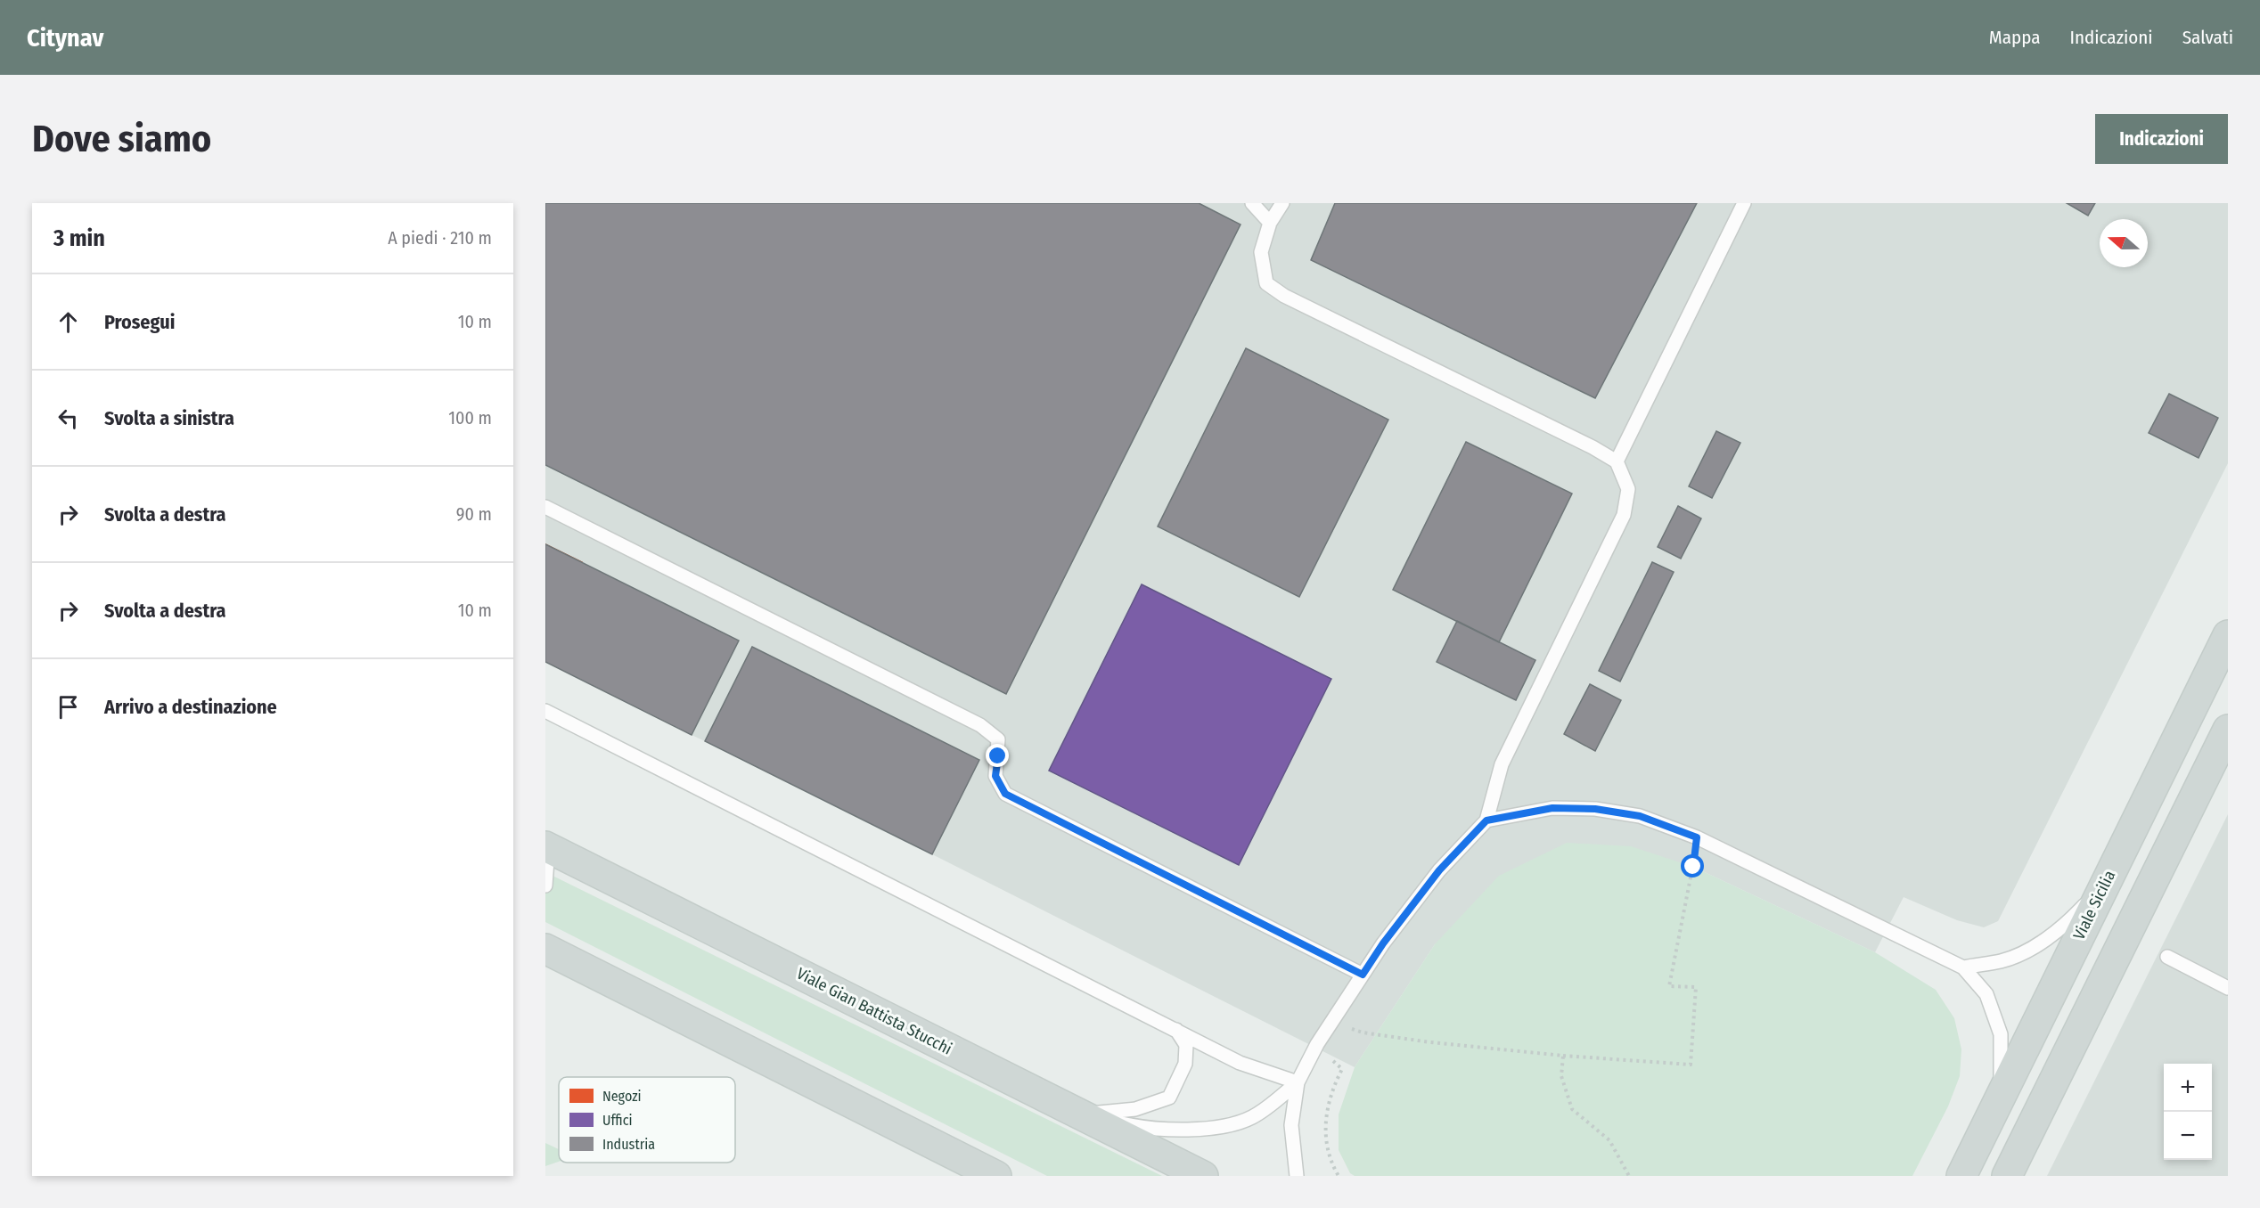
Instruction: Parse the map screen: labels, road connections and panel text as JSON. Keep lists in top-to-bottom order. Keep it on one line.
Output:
{"streets":{"main road":["Viale Sicilia","Viale Gian Battista Stucchi"]},"legend":["Negozi","Uffici","Industria"],"north":"left","page":{"header":"Citynav","nav":["Mappa","Indicazioni","Salvati"],"buttons":"Indicazioni","title":"Dove siamo","heading":["3 min","A piedi · 210 m"],"list":[["Prosegui","10 m"],["Svolta a sinistra","100 m"],["Svolta a destra","90 m"],["Svolta a destra","10 m"],"Arrivo a destinazione"],"map_buttons":["+","−"]}}
